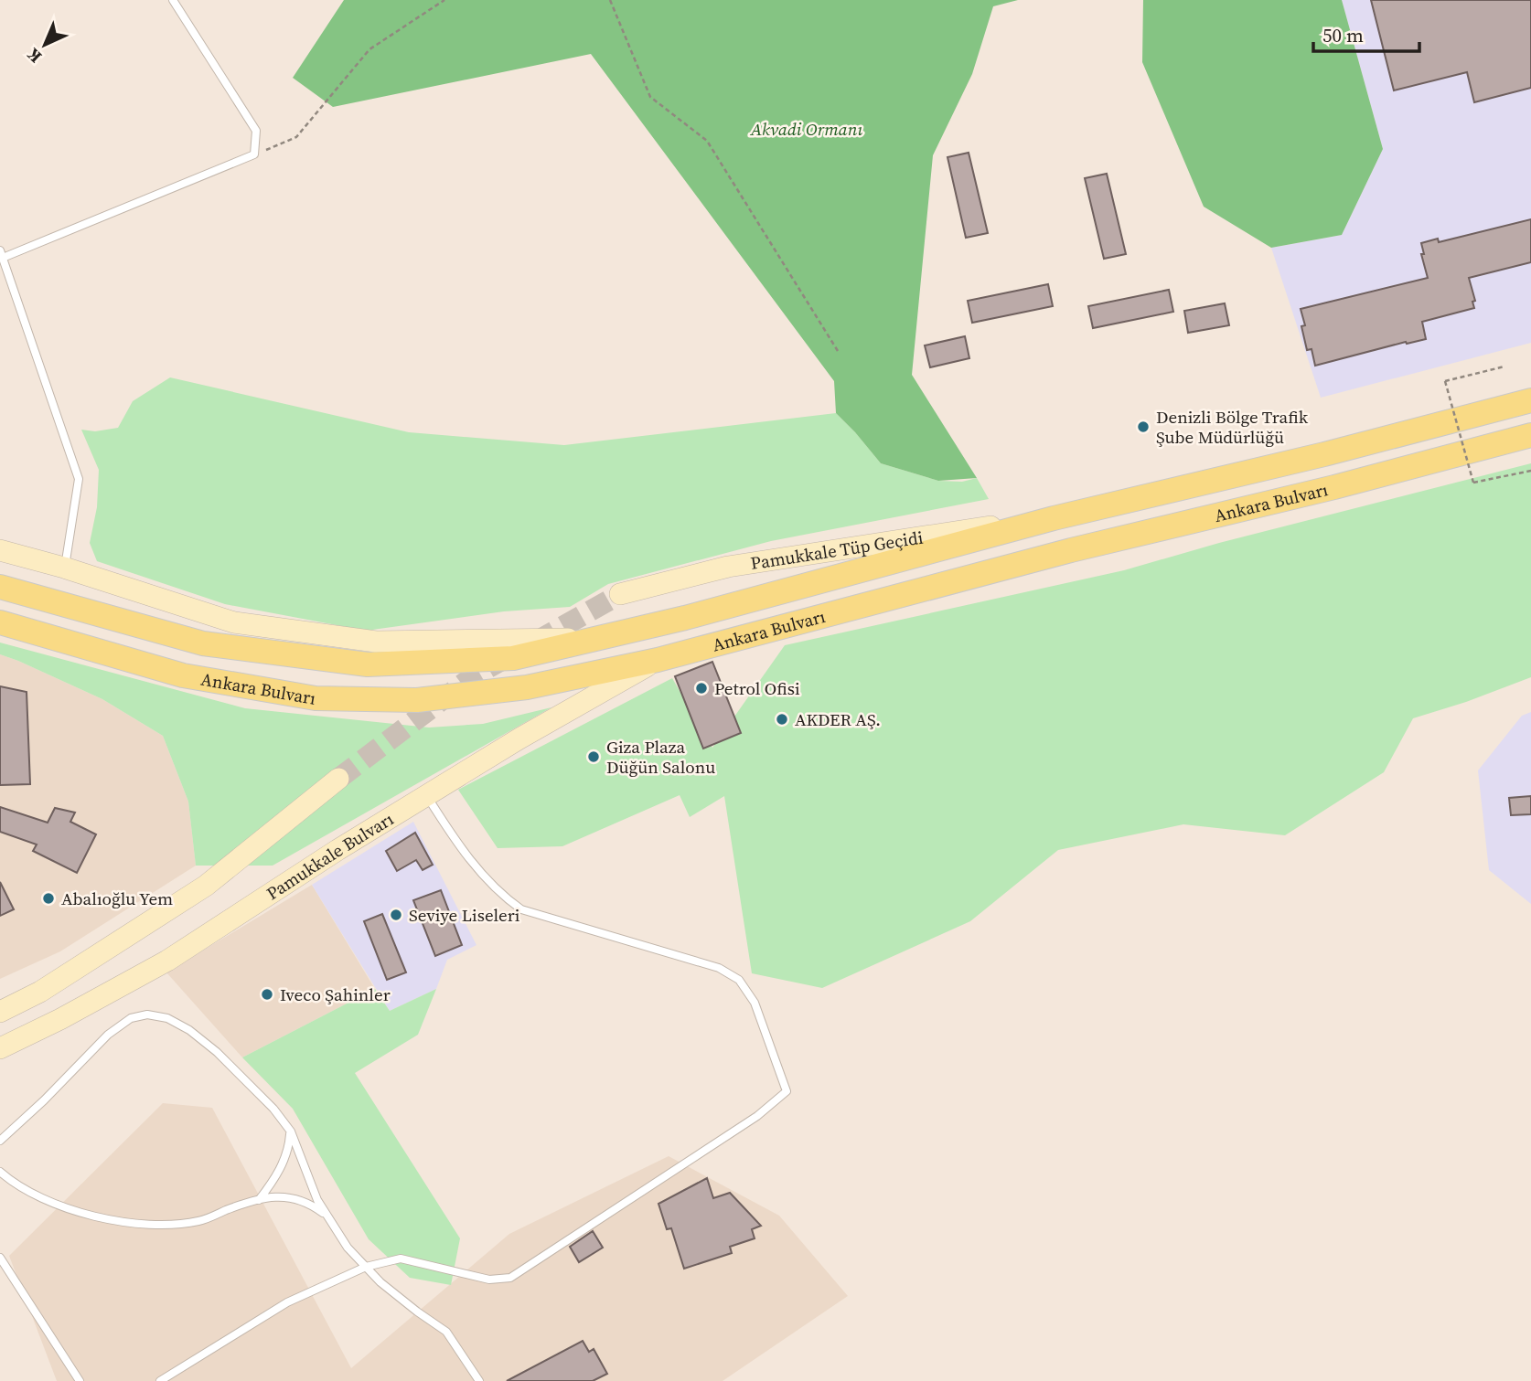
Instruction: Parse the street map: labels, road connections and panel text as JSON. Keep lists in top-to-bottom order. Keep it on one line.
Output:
{"streets":{"main road":["Ankara Bulvarı","Pamukkale Tüp Geçidi","Pamukkale Bulvarı"]},"crossings":[["Ankara Bulvarı","Pamukkale Tüp Geçidi"],["Ankara Bulvarı","Pamukkale Bulvarı"]],"parks":["Akvadi Ormanı"],"places":["Denizli Bölge Trafik Şube Müdürlüğü","Petrol Ofisi","AKDER AŞ.","Giza Plaza Düğün Salonu","Abalıoğlu Yem","Seviye Liseleri","Iveco Şahinler"],"scale_bar":"50 m","north":"bottom left"}
